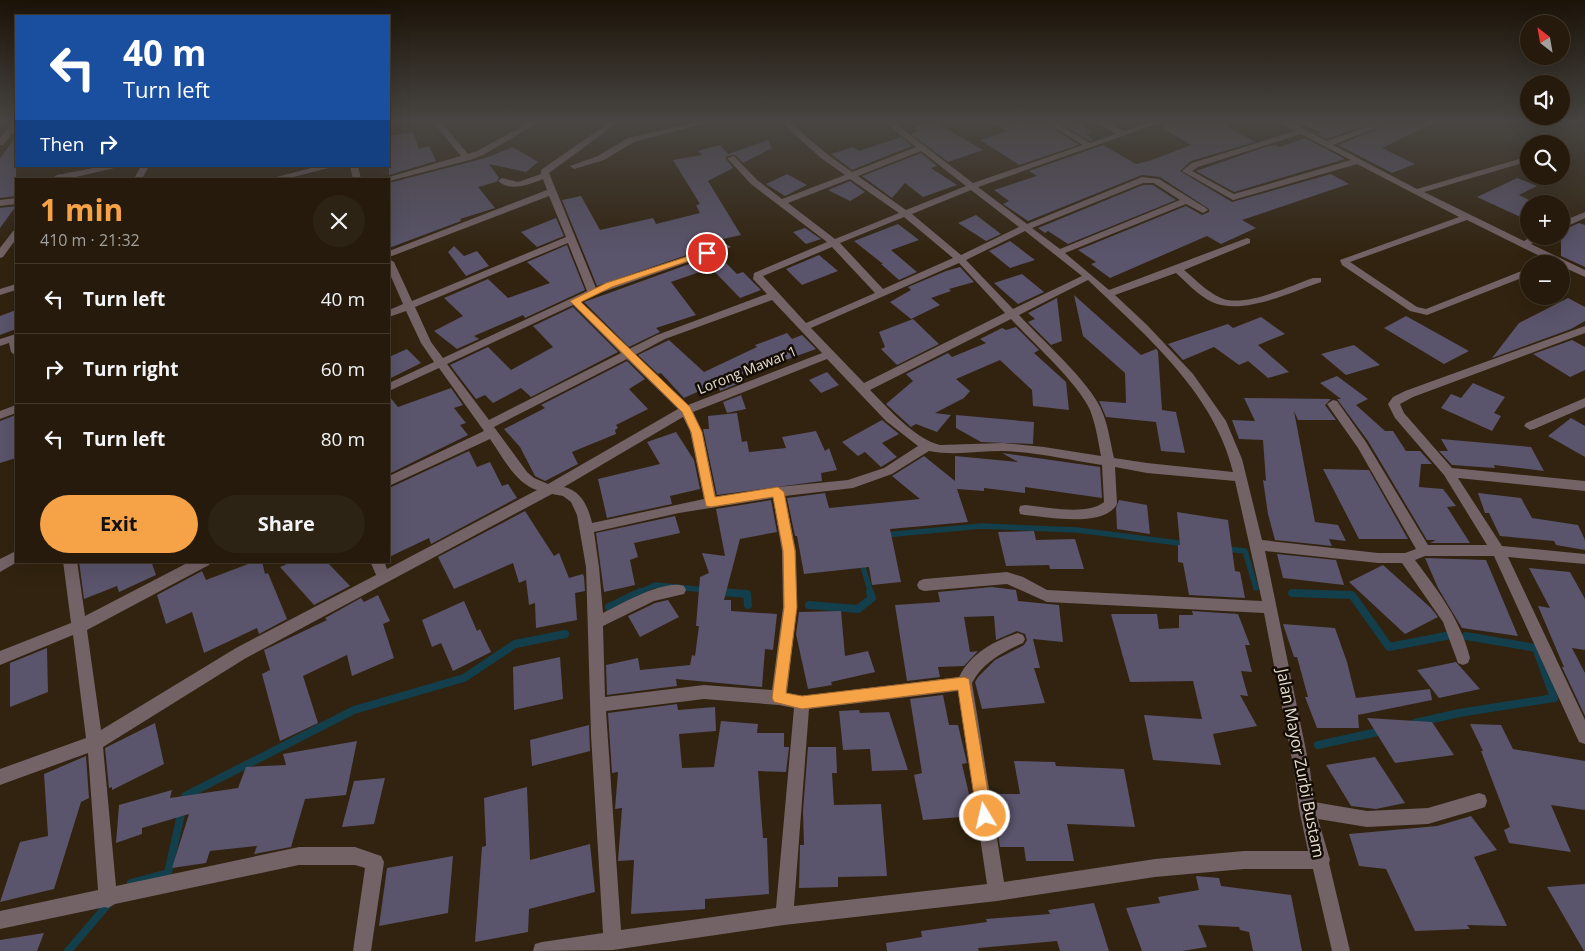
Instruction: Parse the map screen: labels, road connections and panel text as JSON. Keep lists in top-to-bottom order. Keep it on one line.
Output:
{"streets":{"street":["Lorong Mawar 1","Jalan Mayor Zurbi Bustam"]},"north":"top left","page":{"map_buttons":["+","−"],"turn":["40 m","Turn left"],"then":"Then","heading":["1 min","410 m · 21:32"],"list":[{"name":"Turn left","value":"40 m"},{"name":"Turn right","value":"60 m"},{"name":"Turn left","value":"80 m"}],"buttons":["Exit","Share"]}}
